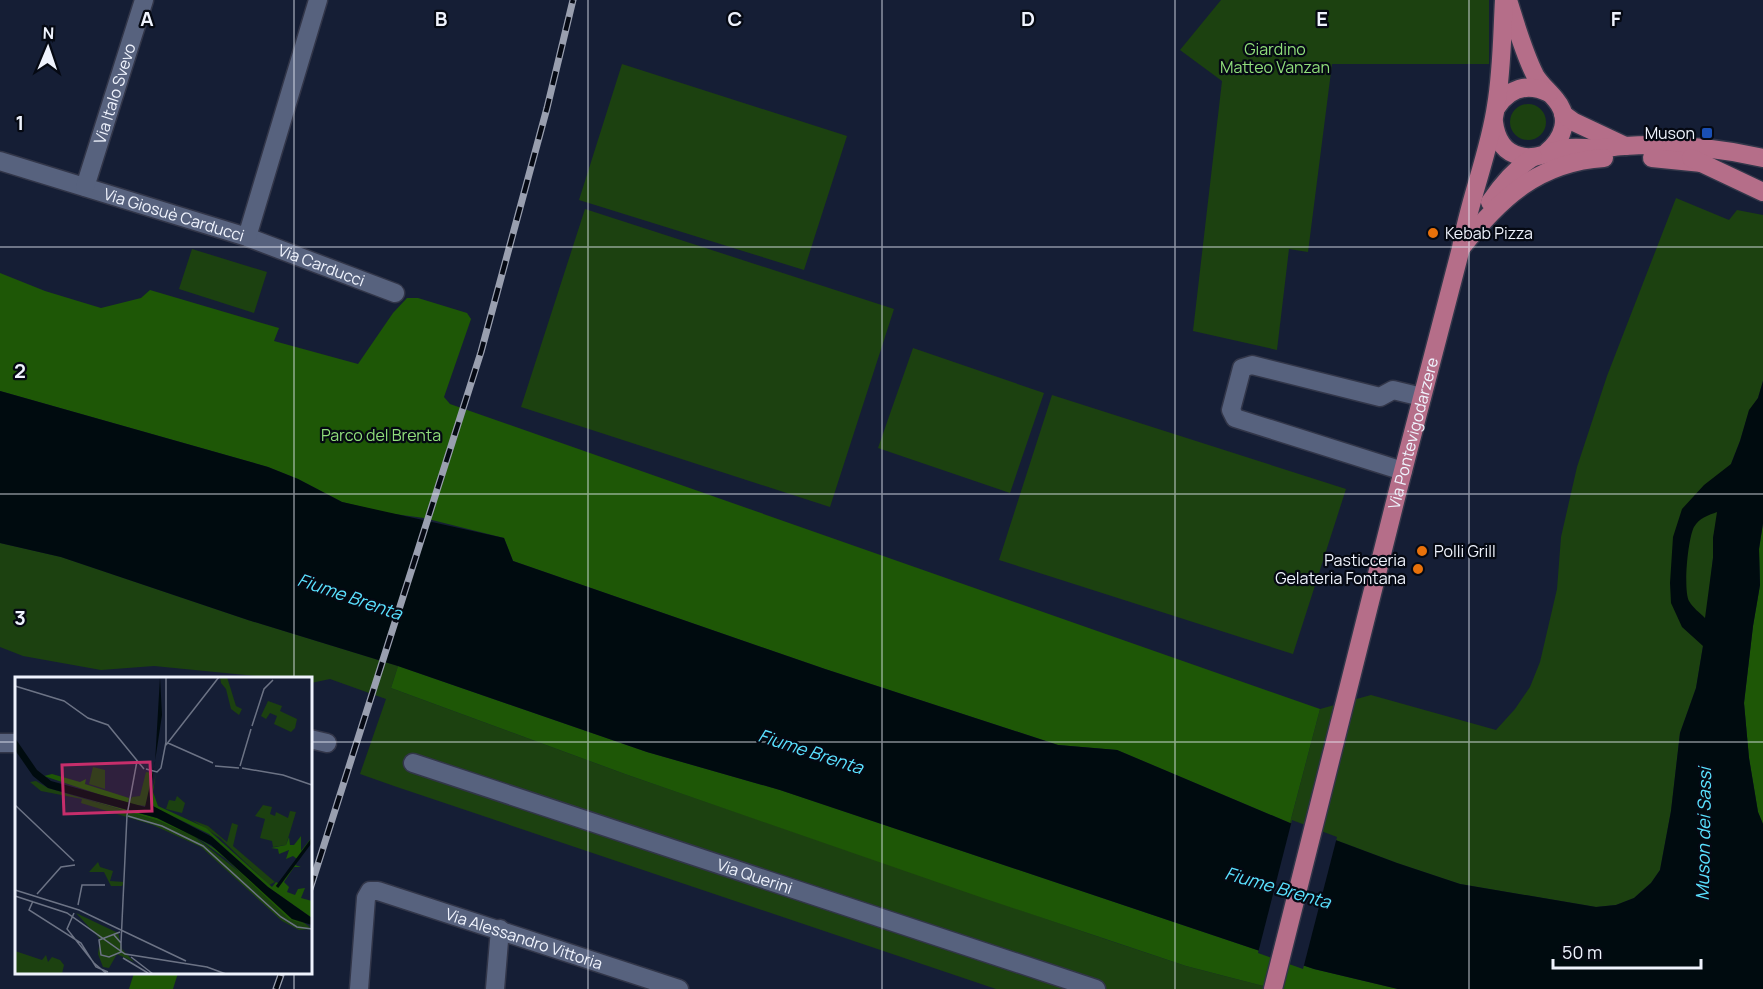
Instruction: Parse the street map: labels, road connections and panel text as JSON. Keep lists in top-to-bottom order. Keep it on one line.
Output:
{"streets":{"main road":["Via Pontevigodarzere"],"street":["Via Italo Svevo","Via Giosuè Carducci","Via Carducci","Via Querini","Via Alessandro Vittoria"]},"crossings":[["Via Italo Svevo","Via Giosuè Carducci"],["Via Giosuè Carducci","Via Carducci"]],"water":["Fiume Brenta","Muson dei Sassi"],"parks":["Giardino Matteo Vanzan","Parco del Brenta"],"places":{"transit":["Muson"],"other":["Kebab Pizza","Polli Grill","Pasticceria Gelateria Fontana"]},"scale_bar":"50 m","north":"top","grid":{"columns":["A","B","C","D","E","F"],"rows":["1","2","3"]}}
